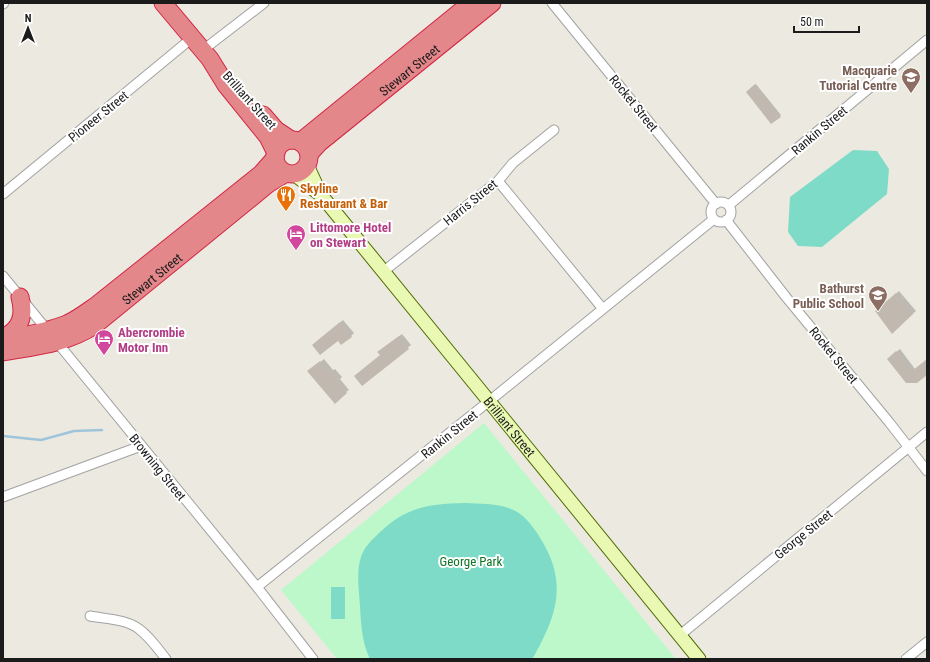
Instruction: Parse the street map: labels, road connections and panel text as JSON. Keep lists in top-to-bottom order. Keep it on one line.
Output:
{"streets":{"highway":["Stewart Street","Brilliant Street"],"street":["Rocket Street","Pioneer Street","Rankin Street","Harris Street","Browning Street","George Street"]},"crossings":[["Stewart Street","Brilliant Street"],["Stewart Street","Browning Street"],["Brilliant Street","Pioneer Street"],["Brilliant Street","Rankin Street"],["Brilliant Street","Harris Street"],["Brilliant Street","George Street"],["Rocket Street","Rankin Street"],["Rocket Street","George Street"],["Rankin Street","Browning Street"]],"parks":["George Park"],"places":{"school or university":["Macquarie Tutorial Centre","Bathurst Public School"],"restaurant":["Skyline Restaurant & Bar"],"hotel":["Littomore Hotel on Stewart","Abercrombie Motor Inn"]},"scale_bar":"50 m","north":"top"}
